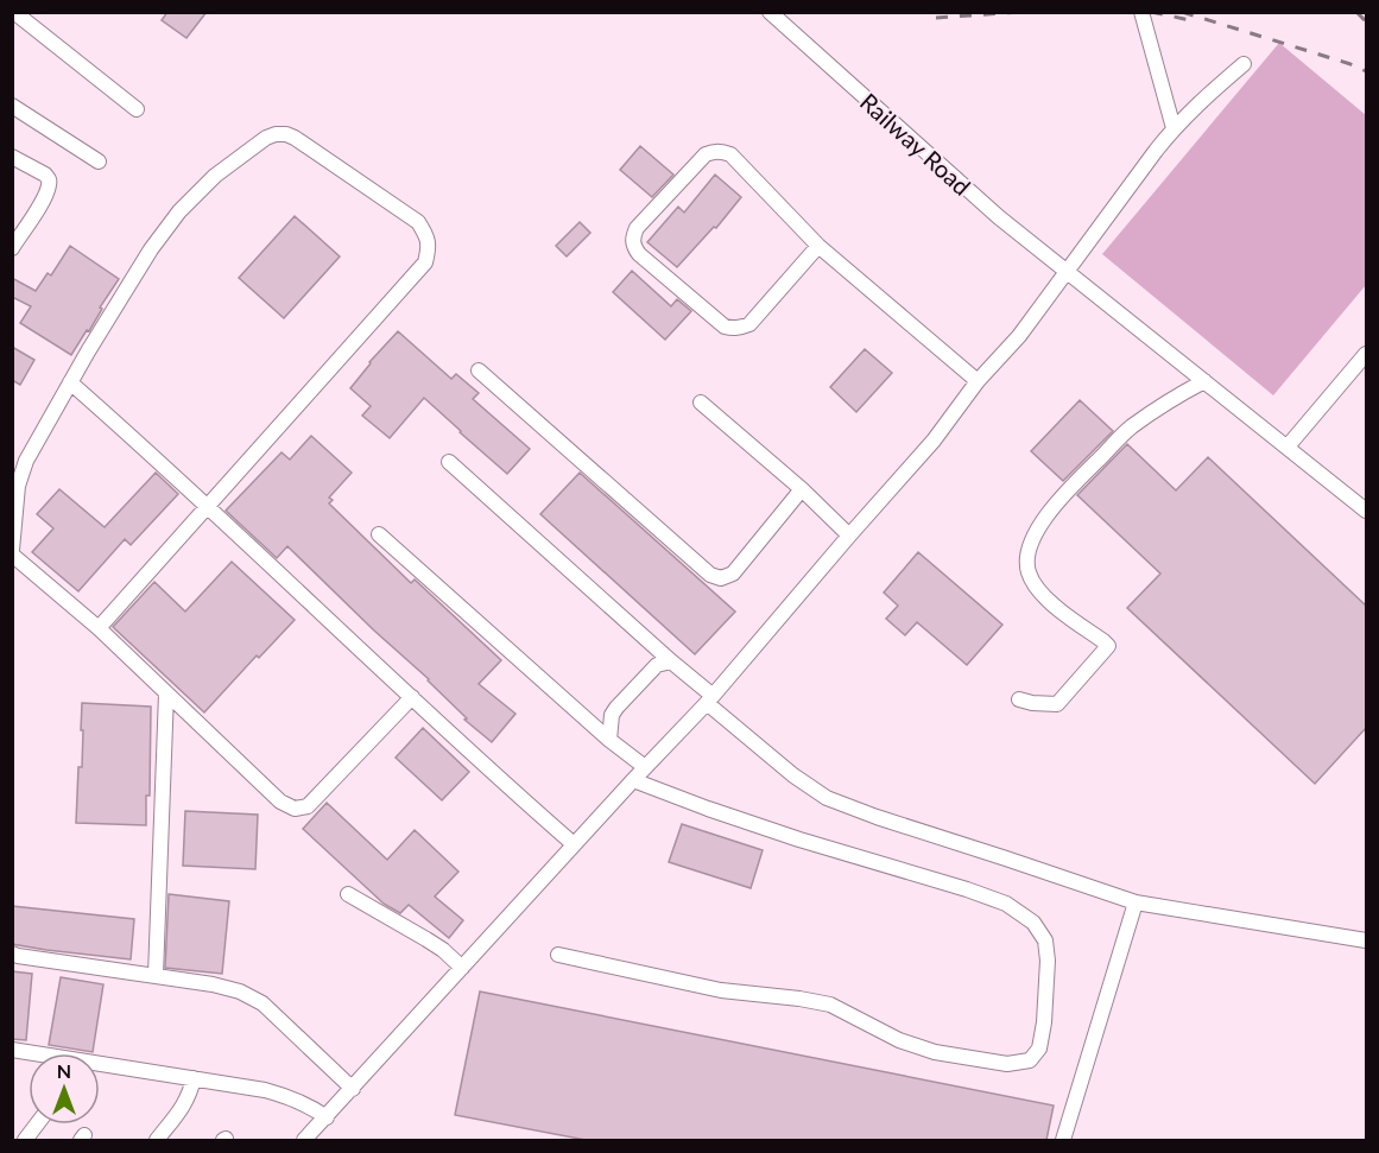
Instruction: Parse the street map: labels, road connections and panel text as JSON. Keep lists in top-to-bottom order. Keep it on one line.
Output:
{"streets":{"street":["Railway Road"]},"north":"top"}
